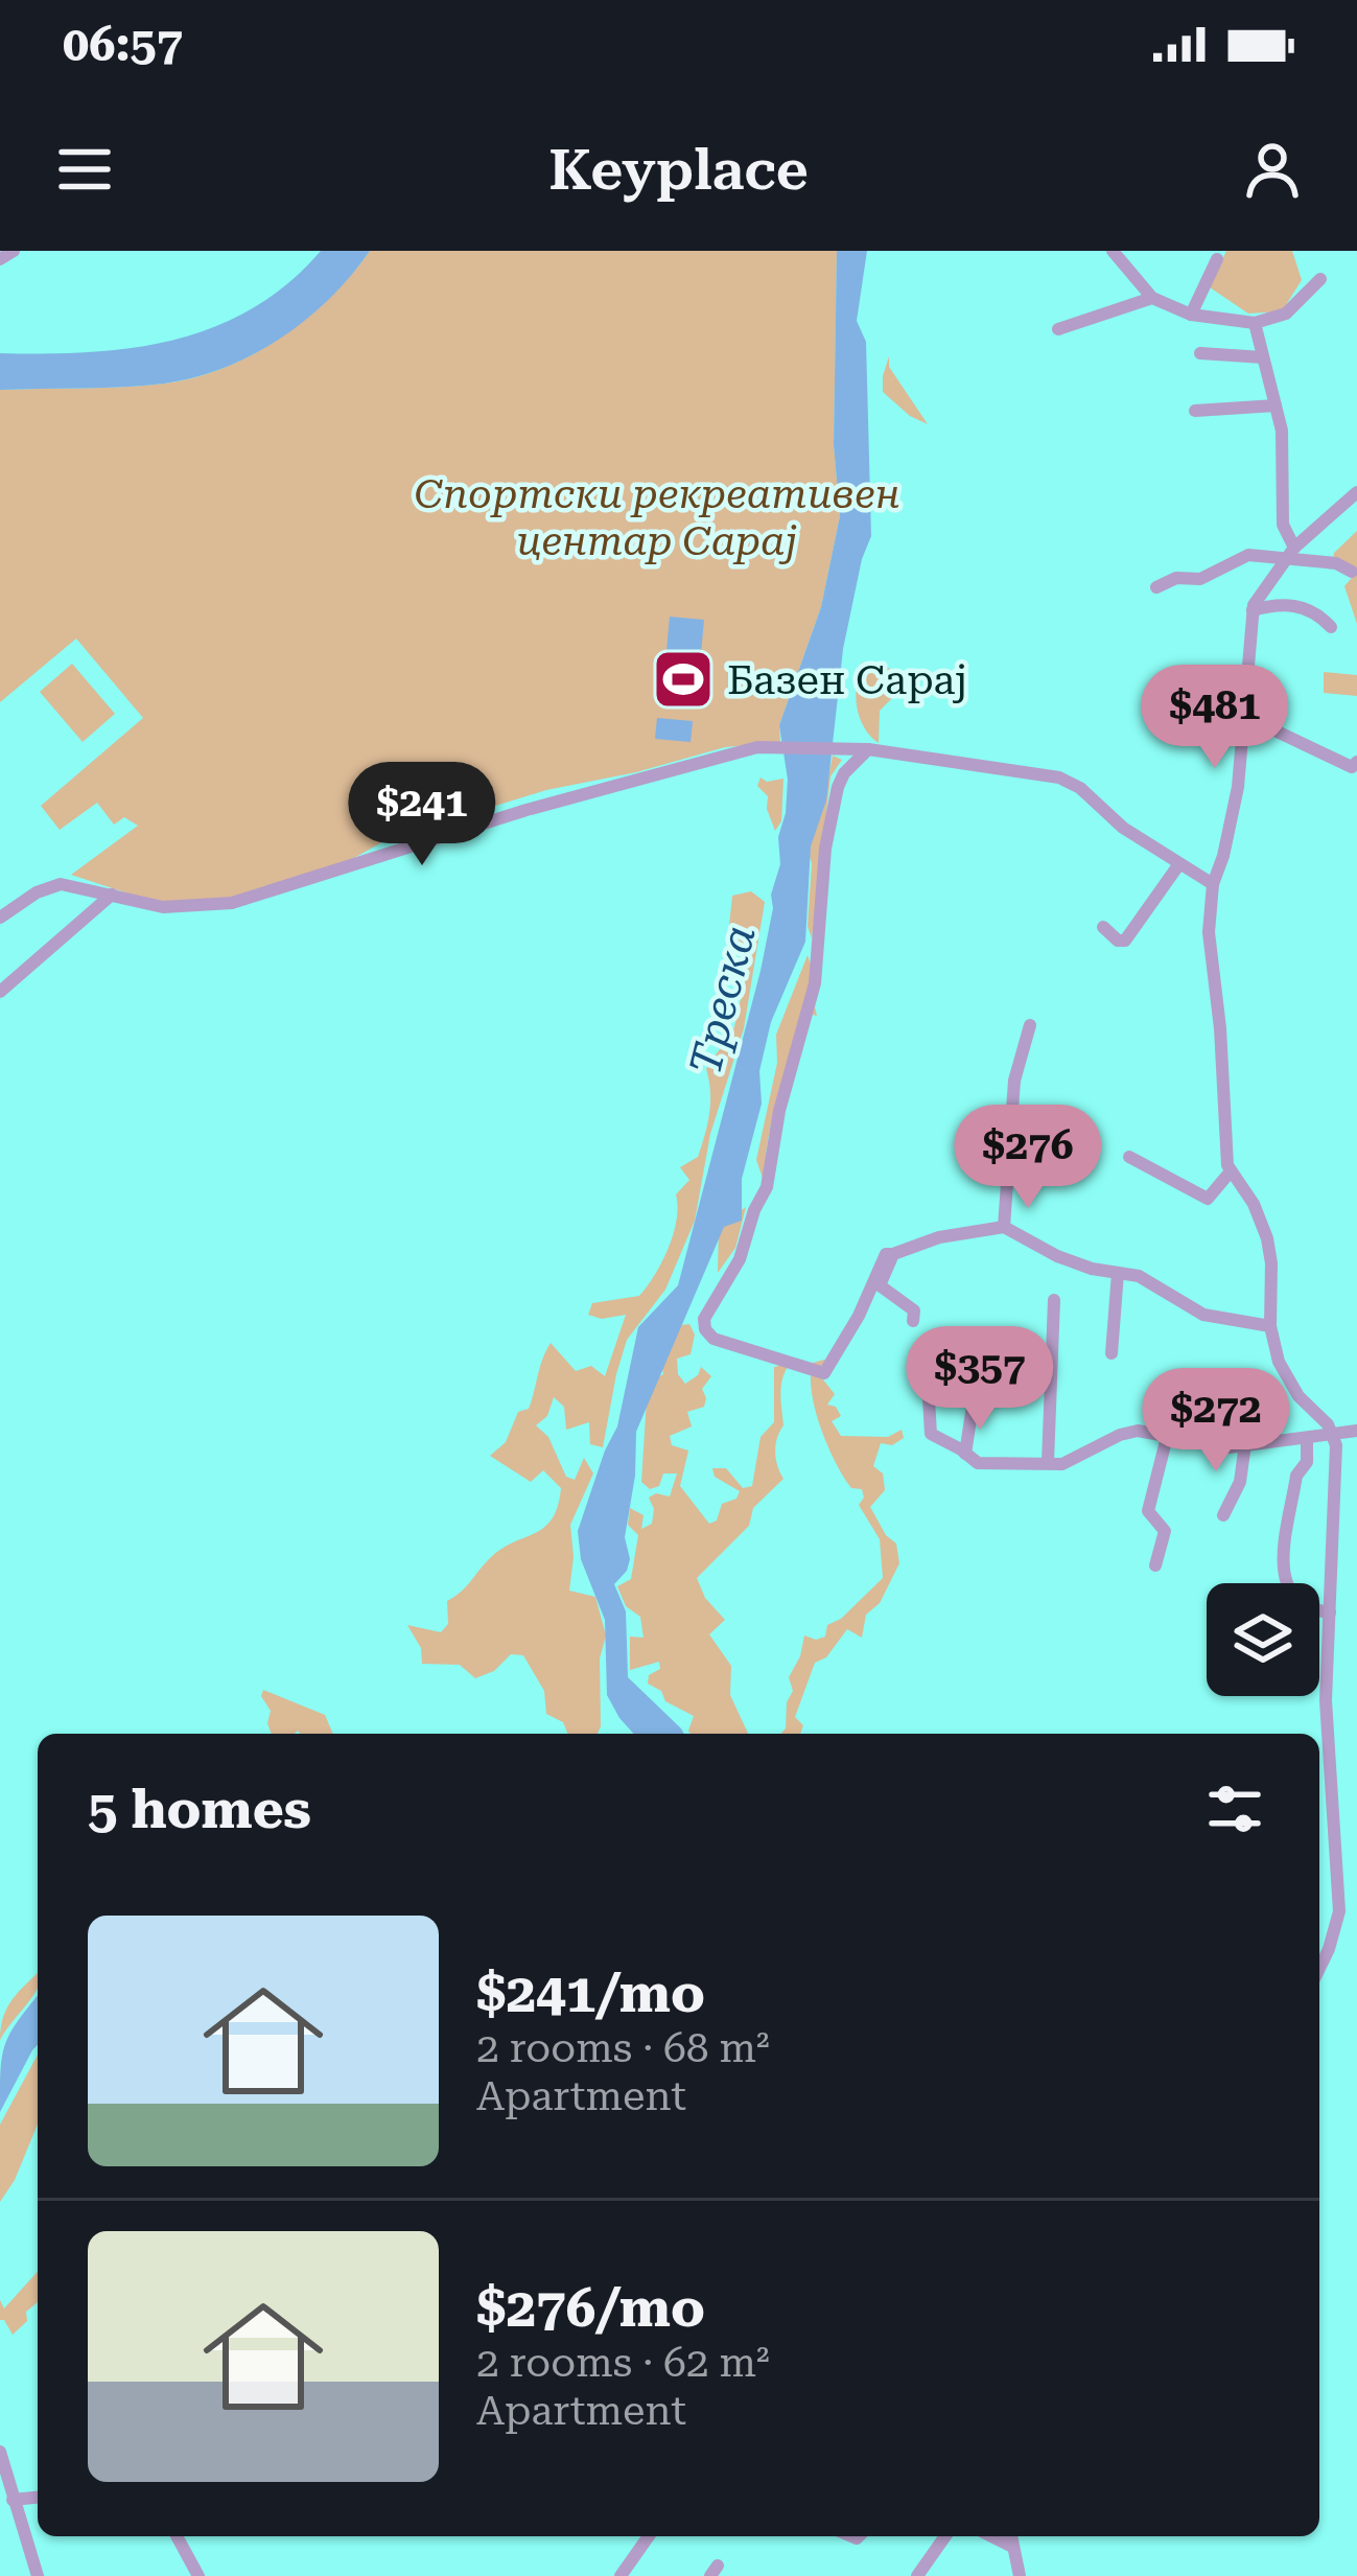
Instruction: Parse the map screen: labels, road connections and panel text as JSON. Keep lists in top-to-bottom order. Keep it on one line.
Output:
{"water":["Треска"],"parks":["Спортски рекреативен центар Сарај"],"places":{"sports":["Базен Сарај"]},"page":{"status":"06:57","header":"Keyplace","price":["$481","$241","$276","$357","$272"],"heading":"5 homes","list":[{"name":"$241/mo","note":"2 rooms · 68 m² · Apartment"},{"name":"$276/mo","note":"2 rooms · 62 m² · Apartment"}]}}
